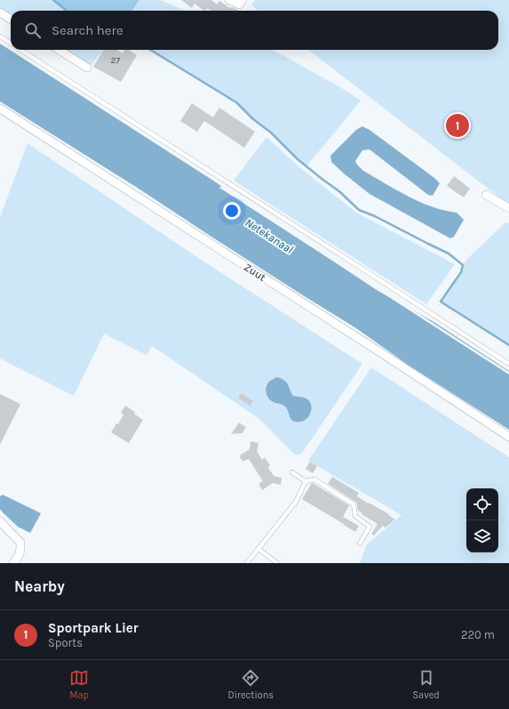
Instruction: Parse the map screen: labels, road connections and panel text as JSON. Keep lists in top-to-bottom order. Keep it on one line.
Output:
{"streets":{"street":["Zuut"]},"water":["Netekanaal"],"house_numbers":["27"],"page":{"search":"Search here","pins":"1","heading":"Nearby","list":[{"mark":"1","name":"Sportpark Lier","note":"Sports","value":"220 m"}],"nav":["Map","Directions","Saved"]}}
